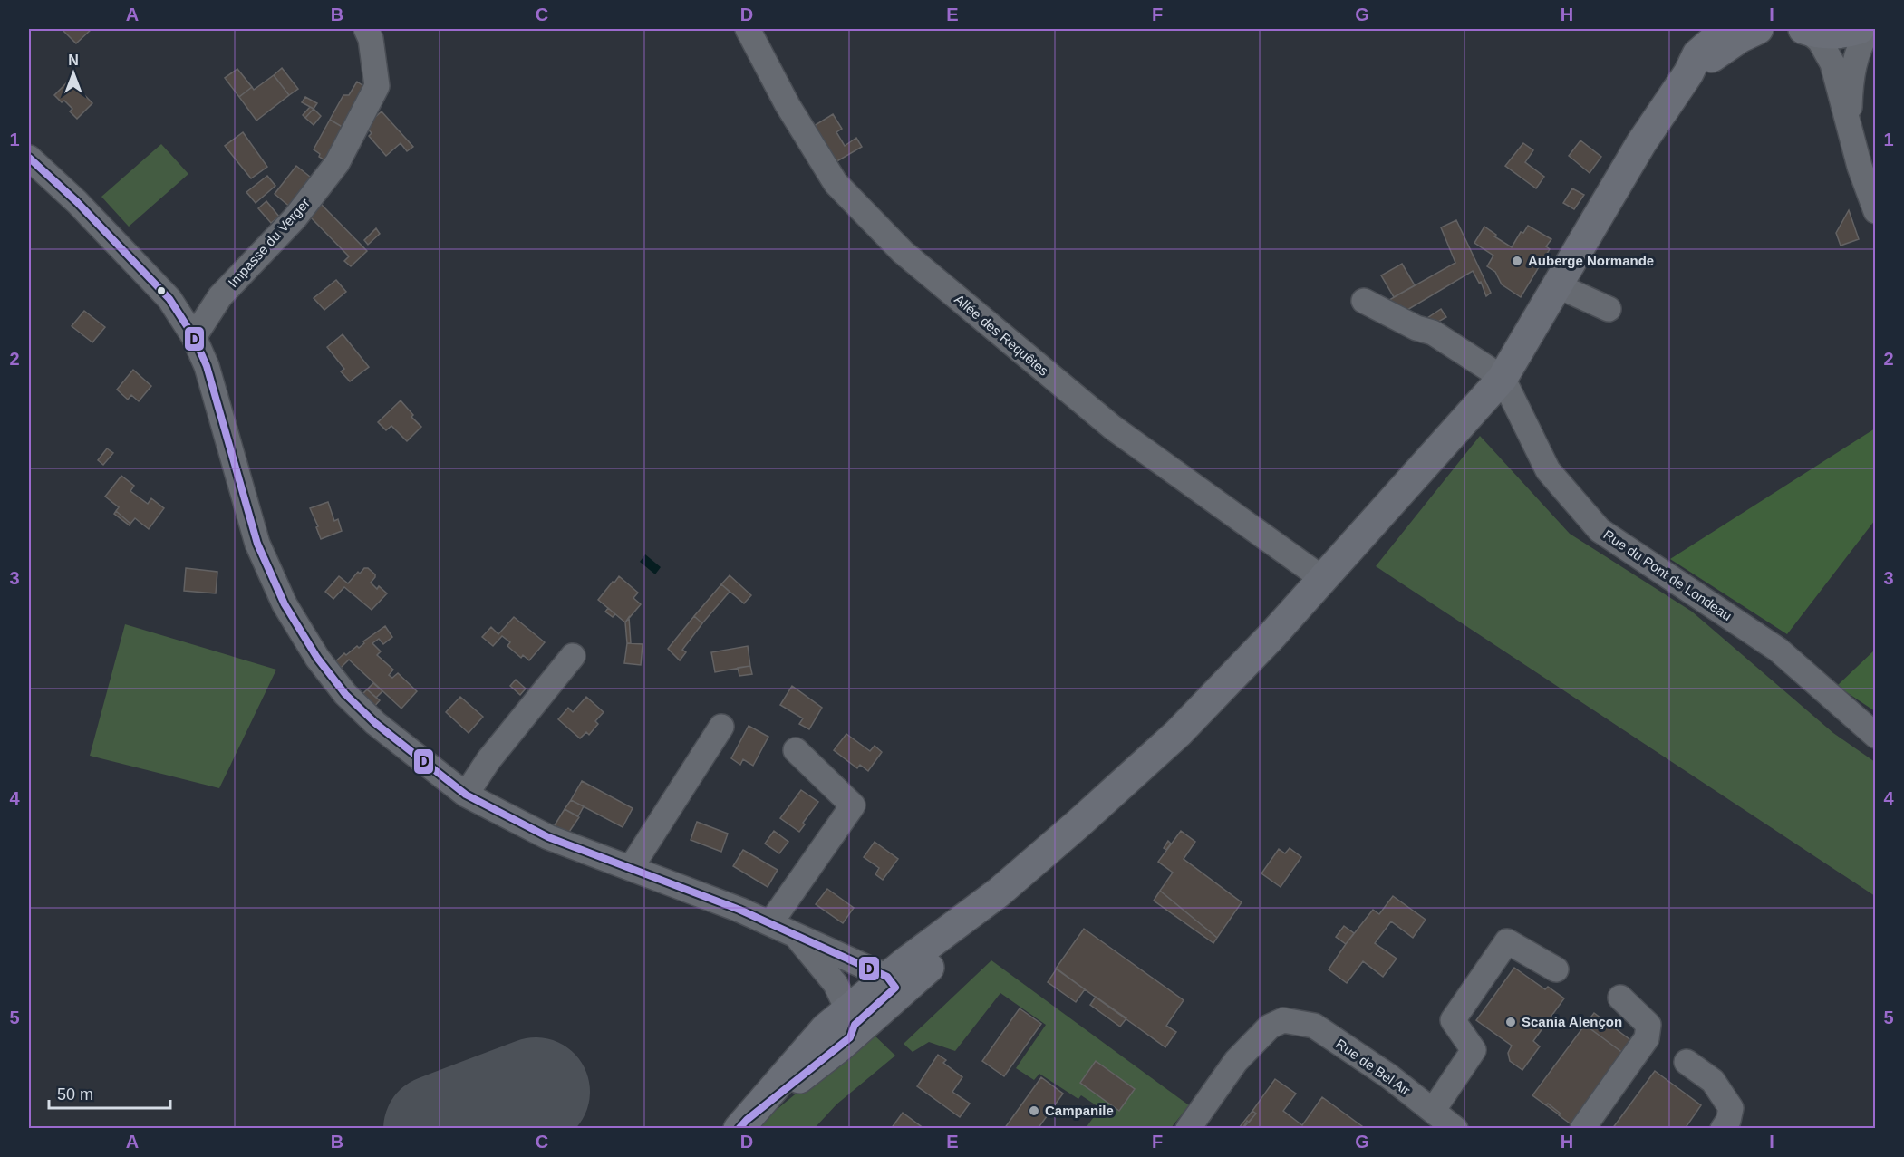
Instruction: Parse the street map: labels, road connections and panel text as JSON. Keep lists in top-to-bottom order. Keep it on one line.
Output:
{"streets":{"street":["Impasse du Verger","Allée des Requêtes","Rue du Pont de Londeau","Rue de Bel Air"]},"places":["Auberge Normande","Scania Alençon","Campanile"],"lines":["transit line D"],"scale_bar":"50 m","north":"top","grid":{"columns":["A","B","C","D","E","F","G","H","I"],"rows":["1","2","3","4","5"]}}
